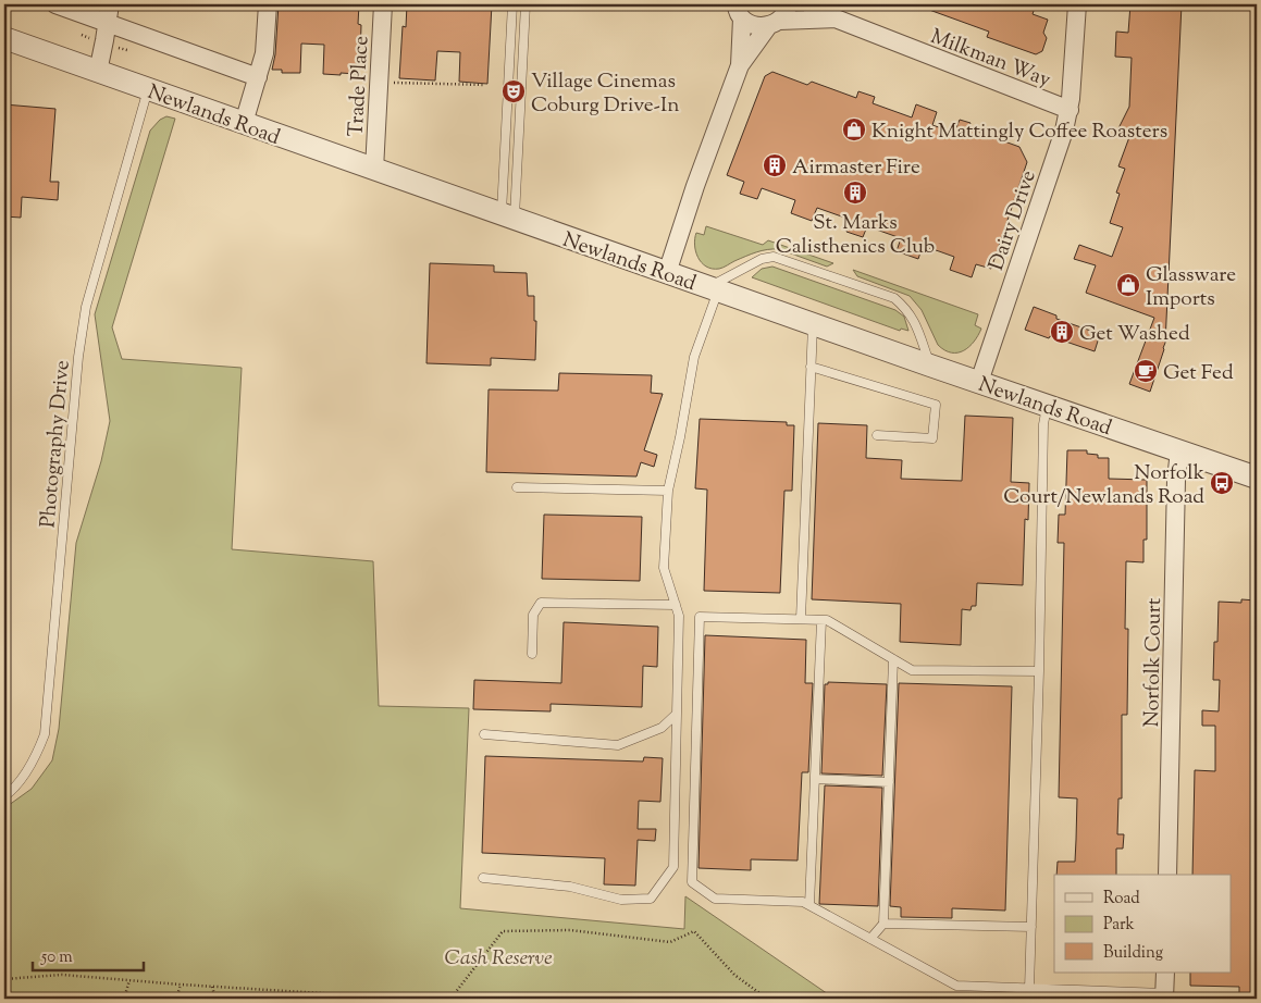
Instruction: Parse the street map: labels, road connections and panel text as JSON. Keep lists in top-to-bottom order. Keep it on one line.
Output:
{"streets":{"street":["Milkman Way","Trade Place","Newlands Road","Dairy Drive","Norfolk Court"],"lane":["Photography Drive"]},"crossings":[["Milkman Way","Dairy Drive"],["Trade Place","Newlands Road"],["Newlands Road","Dairy Drive"],["Newlands Road","Photography Drive"],["Newlands Road","Norfolk Court"]],"parks":["Cash Reserve"],"places":{"theatre":["Village Cinemas Coburg Drive-In"],"shop":["Knight Mattingly Coffee Roasters","Glassware Imports"],"building":["Airmaster Fire","St. Marks Calisthenics Club","Get Washed"],"cafe":["Get Fed"],"bus stop":["Norfolk Court/Newlands Road"]},"legend":["Road","Park","Building"],"scale_bar":"50 m"}
